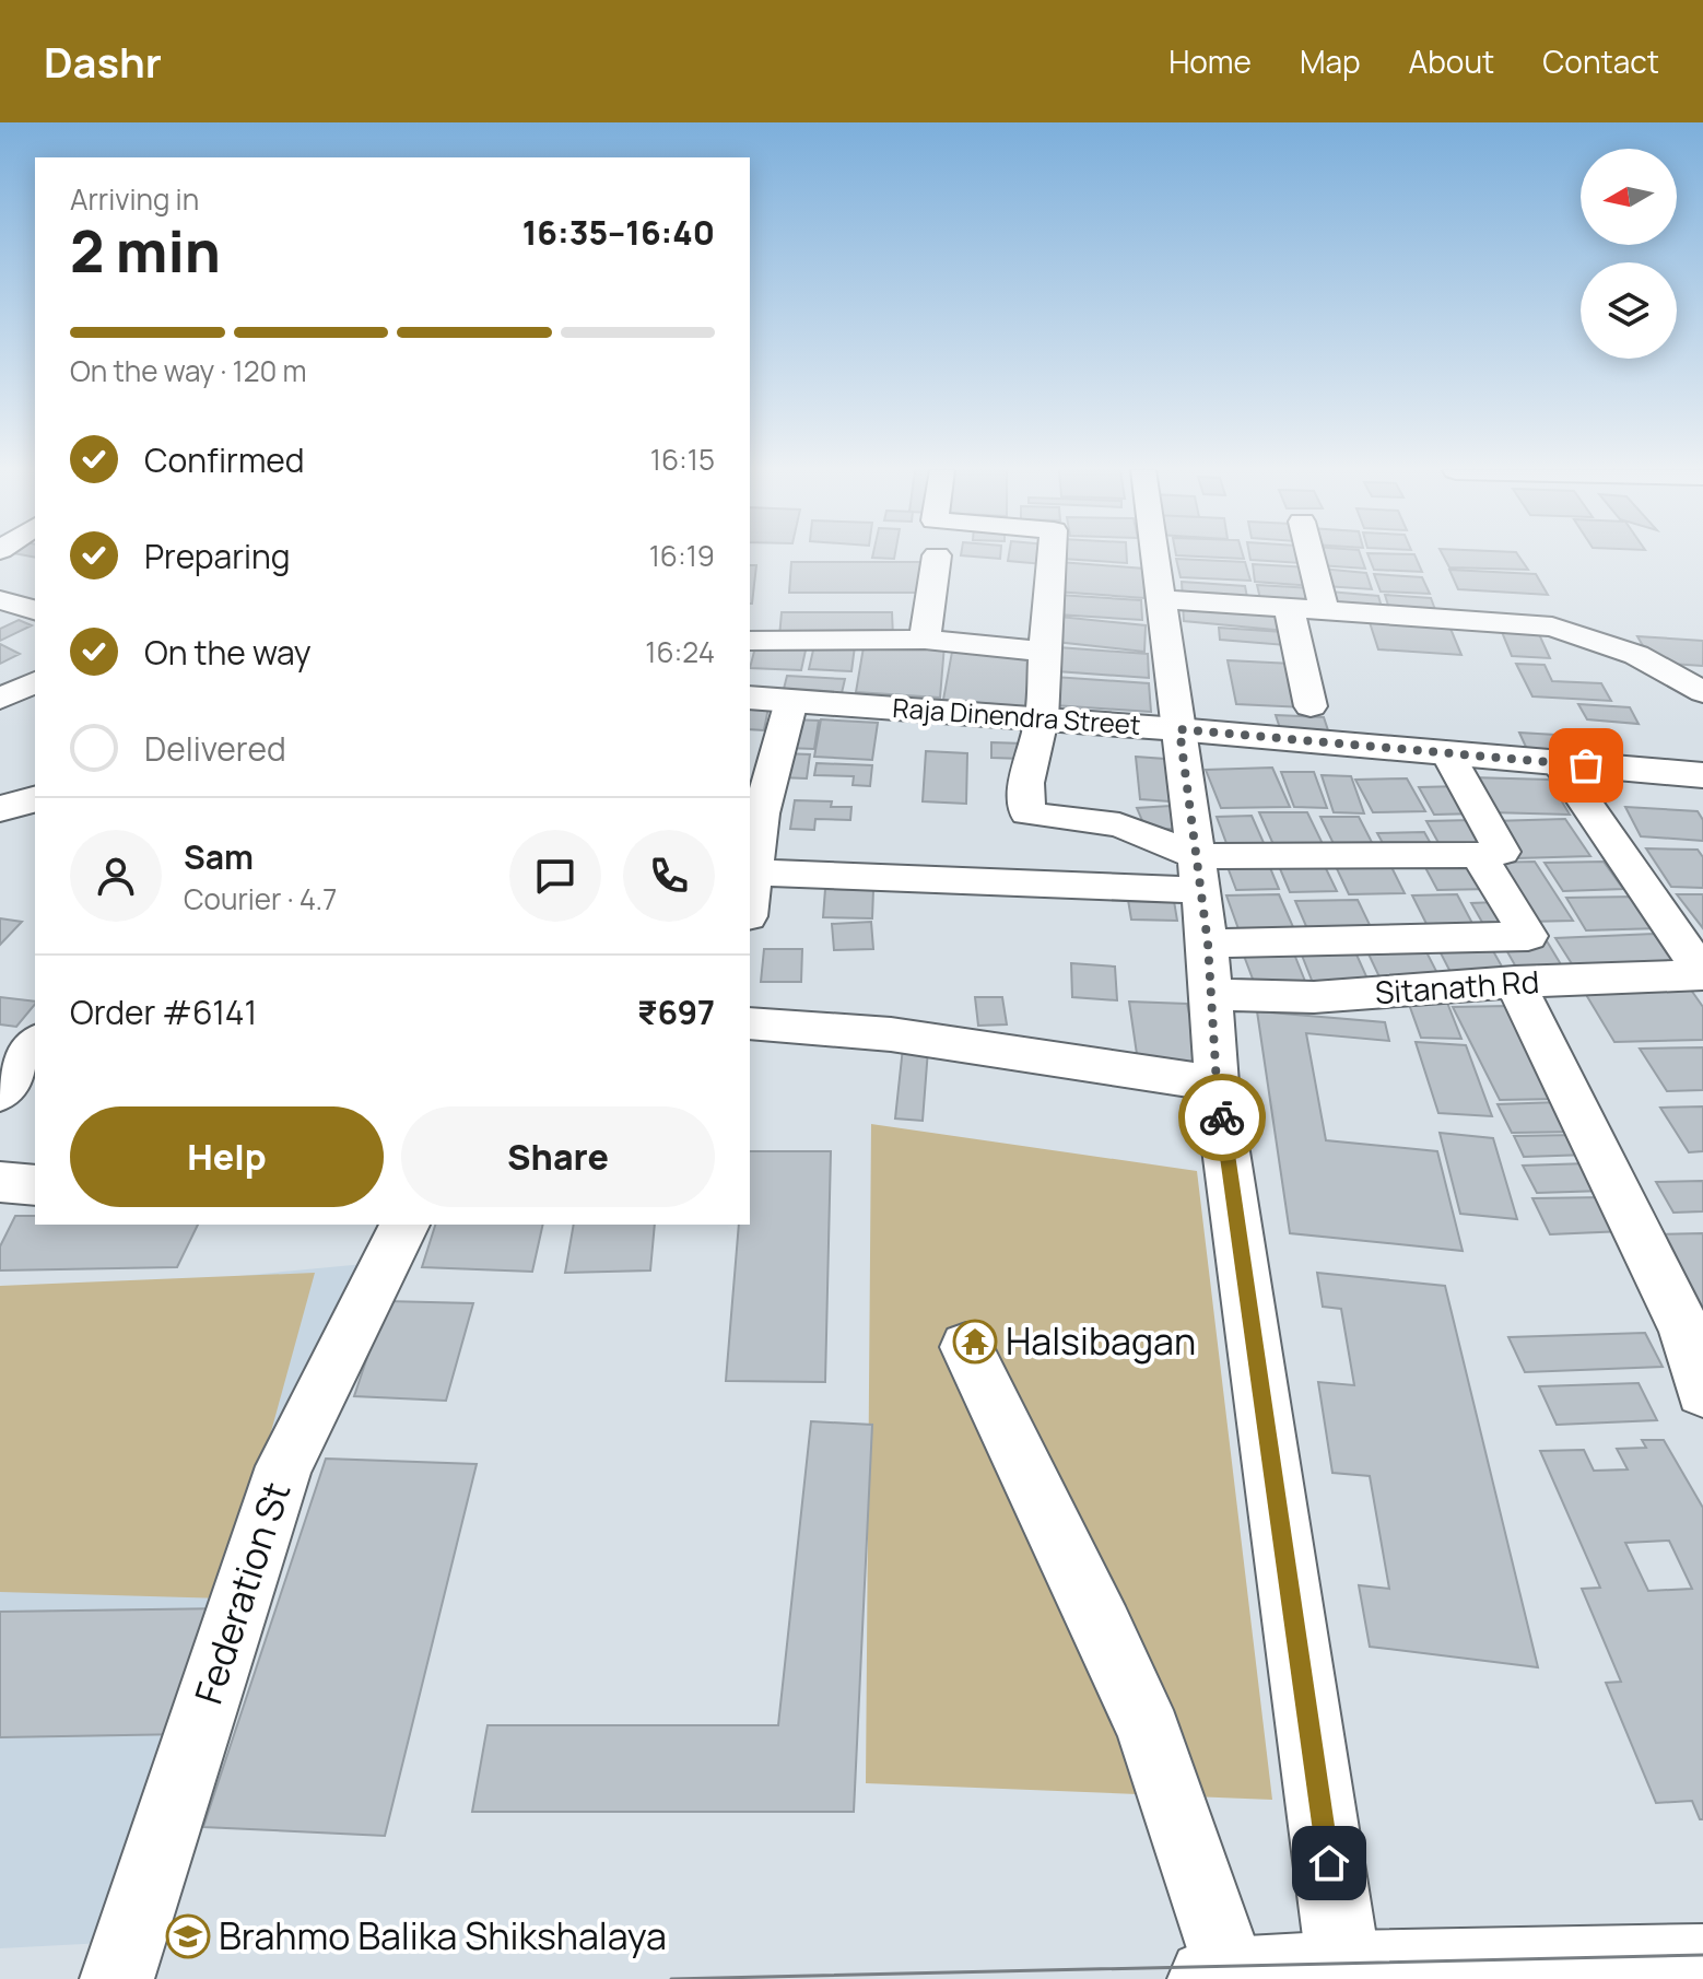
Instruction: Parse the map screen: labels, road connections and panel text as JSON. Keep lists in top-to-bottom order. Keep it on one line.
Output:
{"streets":{"main road":["Raja Dinendra Street"],"street":["Sitanath Rd","Federation St"]},"places":{"temple":["Halsibagan"],"school or university":["Brahmo Balika Shikshalaya"]},"north":"left","page":{"header":"Dashr","nav":["Home","Map","About","Contact"],"heading":["2 min","Arriving in","16:35–16:40"],"panel":["Sam","Courier · 4.7","Order #6141","₹697"],"bar":"On the way · 120 m","list":[["Confirmed","16:15"],["Preparing","16:19"],["On the way","16:24"],"Delivered"],"buttons":["Help","Share"]}}
